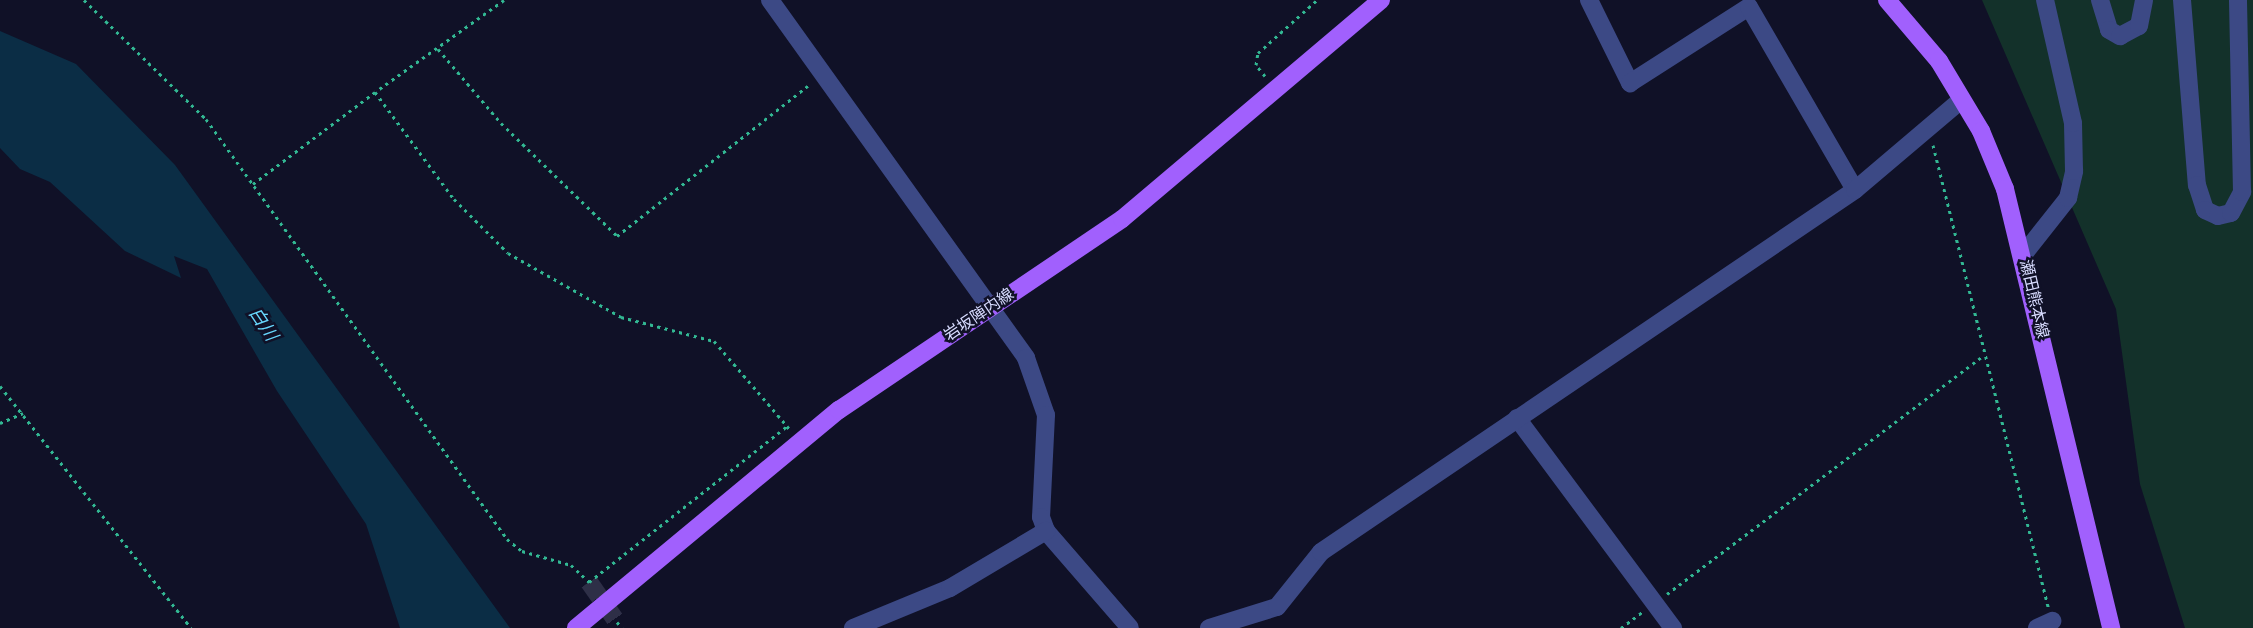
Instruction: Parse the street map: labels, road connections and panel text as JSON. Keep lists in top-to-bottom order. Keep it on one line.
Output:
{"streets":{"main road":["瀬田熊本線","岩坂陣内線"]},"water":["白川"]}
